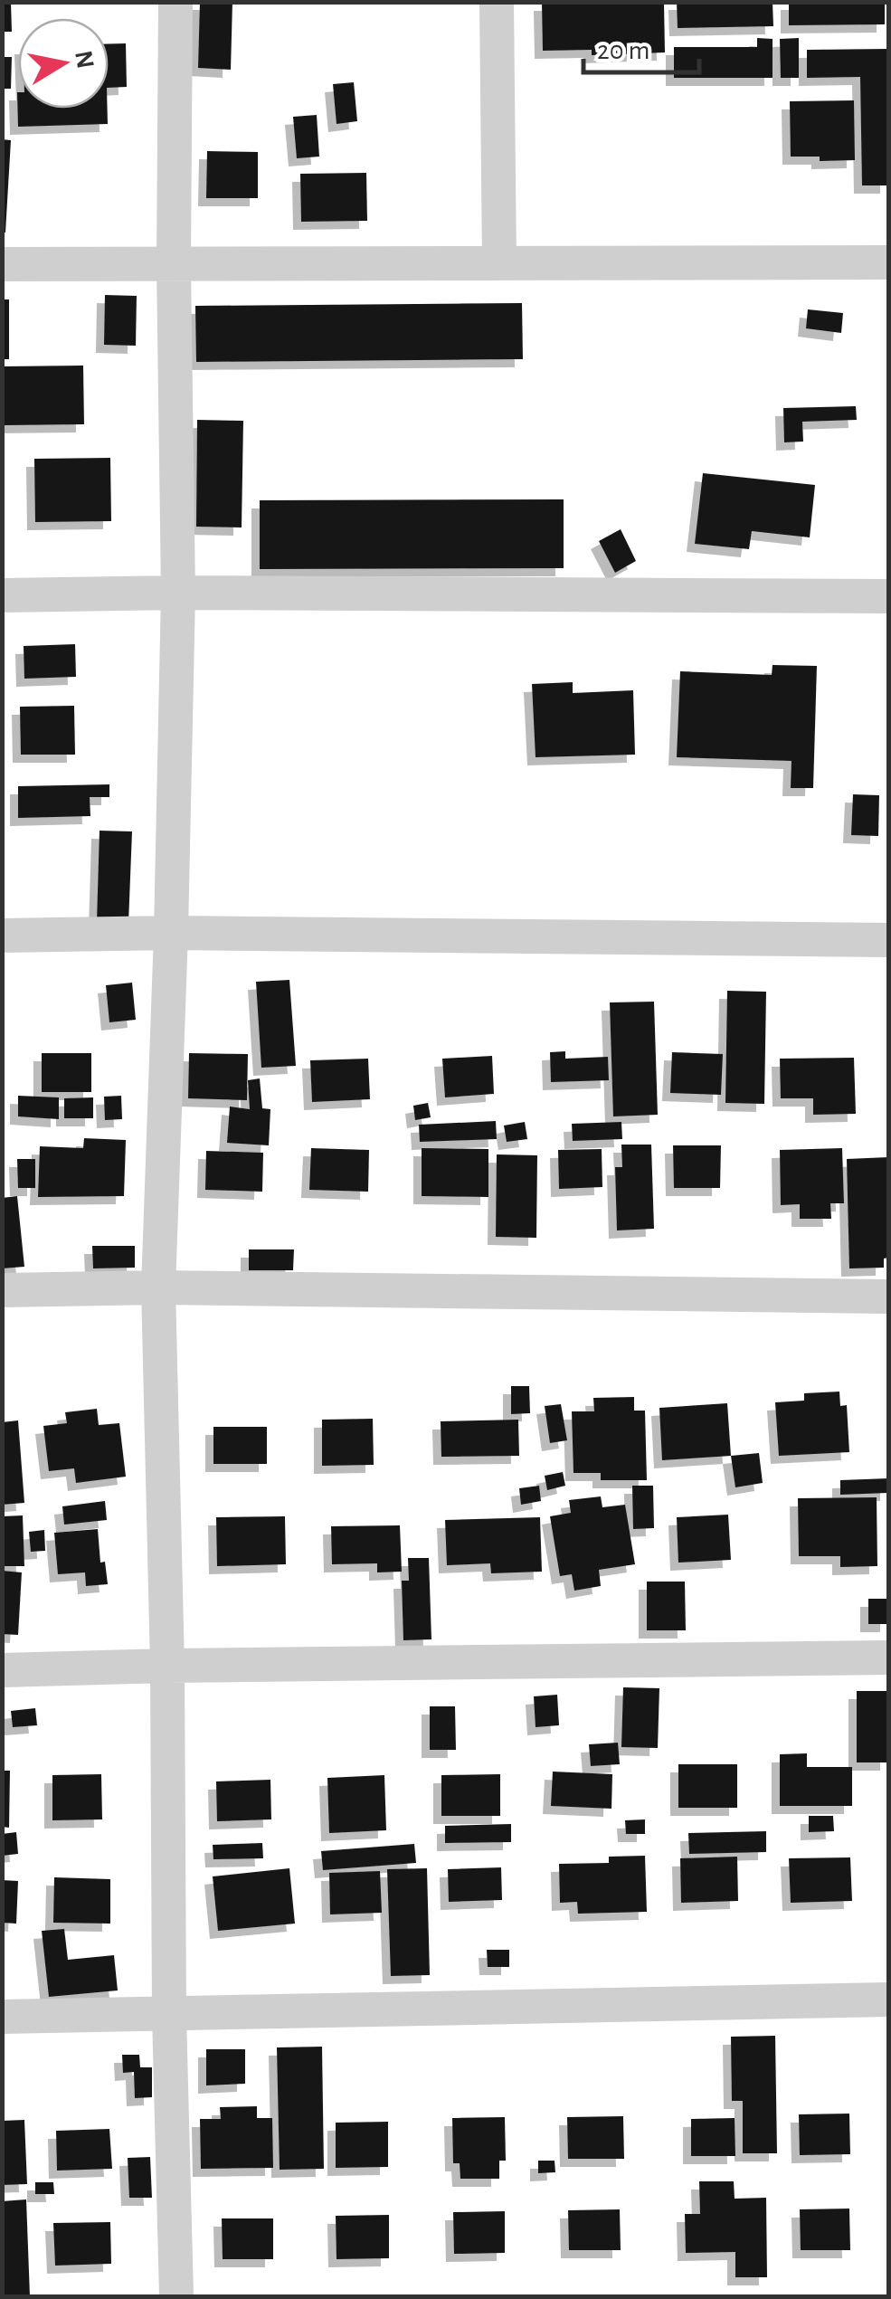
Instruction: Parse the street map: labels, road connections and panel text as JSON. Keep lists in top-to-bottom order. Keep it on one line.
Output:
{"scale_bar":"20 m","north":"right"}
